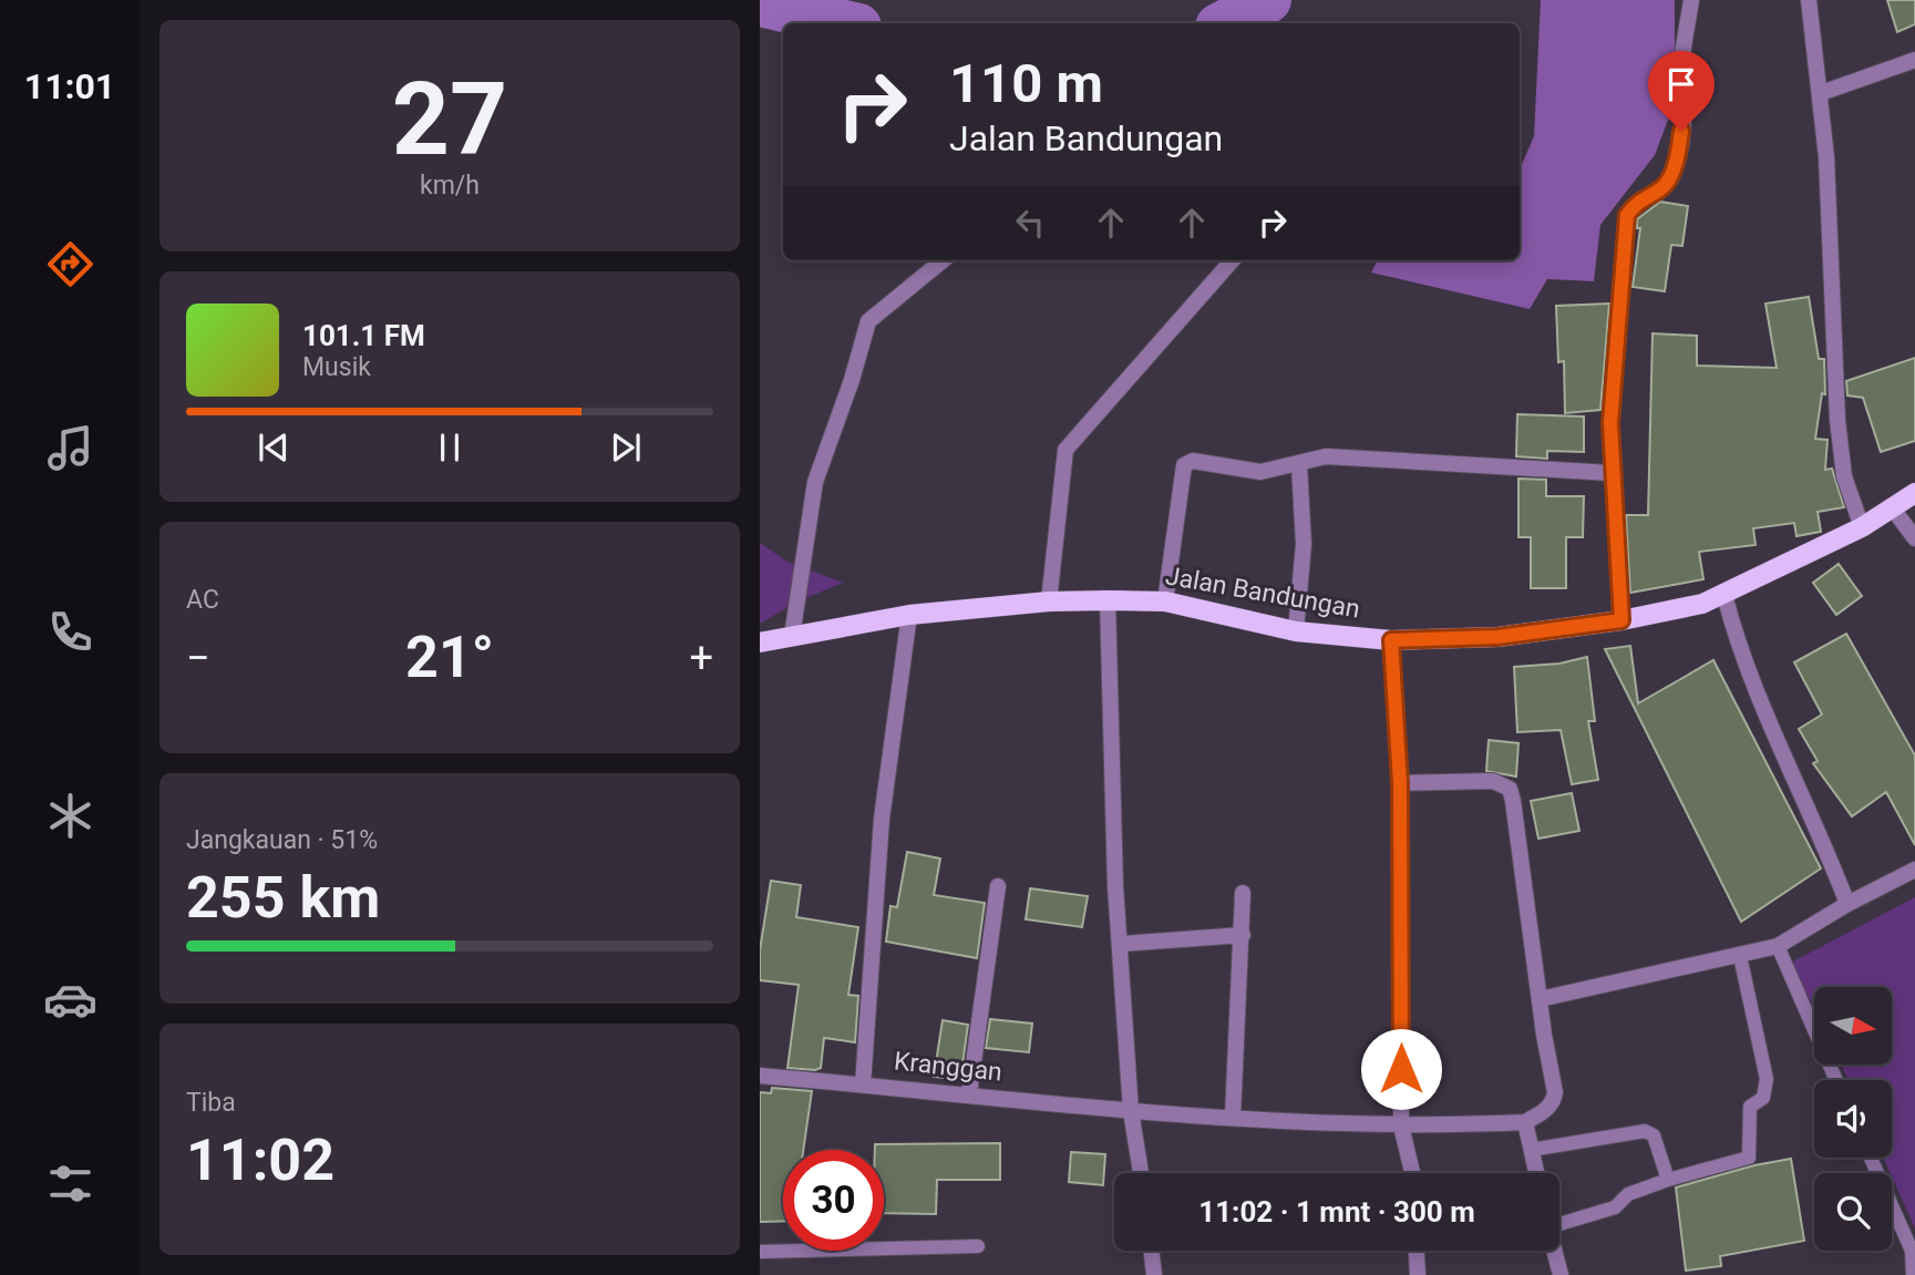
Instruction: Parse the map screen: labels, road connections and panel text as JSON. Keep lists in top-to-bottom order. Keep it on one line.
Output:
{"streets":{"main road":["Jalan Bandungan"],"street":["Kranggan"]},"north":"right","page":{"tabs":"11:01","tile":[["27","km/h"],"AC",["Jangkauan · 51%","255 km"],["Tiba","11:02"]],"turn":["110 m","Jalan Bandungan"],"song":["101.1 FM","Musik"],"heat":["−","21°","+"],"limit":"30","trip":"11:02 · 1 mnt · 300 m"}}
